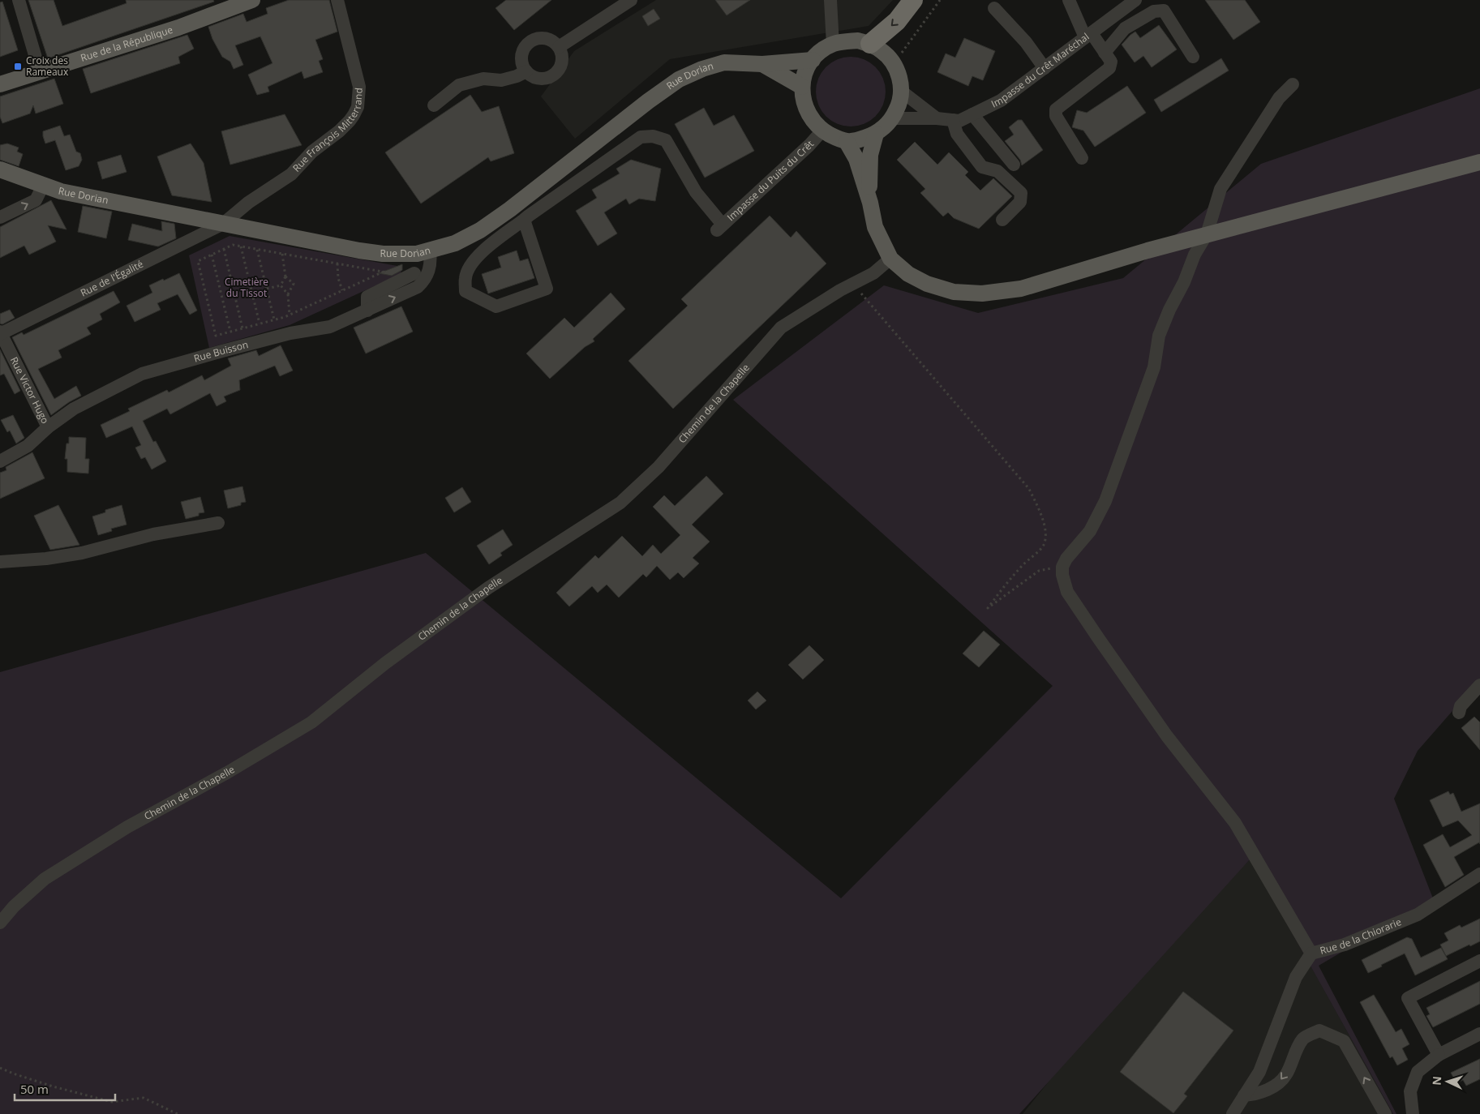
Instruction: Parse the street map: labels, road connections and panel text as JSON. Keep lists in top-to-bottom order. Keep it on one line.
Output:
{"streets":{"main road":["Rue de la République","Rue Dorian"],"street":["Impasse du Crêt Maréchal","Rue François Mitterrand","Impasse du Puits du Crêt","Rue de l'Égalité","Rue Buisson","Rue Victor Hugo","Chemin de la Chapelle","Rue de la Chiorarie"]},"crossings":[["Impasse du Crêt Maréchal","Rue Dorian"],["Impasse du Crêt Maréchal","Impasse du Puits du Crêt"],["Rue Dorian","Rue François Mitterrand"],["Rue Dorian","Impasse du Puits du Crêt"],["Rue Dorian","Rue de l'Égalité"],["Rue Dorian","Rue Buisson"],["Rue François Mitterrand","Rue de l'Égalité"],["Rue de l'Égalité","Rue Victor Hugo"],["Rue Buisson","Rue Victor Hugo"]],"parks":["Cimetière du Tissot"],"places":{"transit":["Croix des Rameaux"]},"scale_bar":"50 m","north":"left"}
